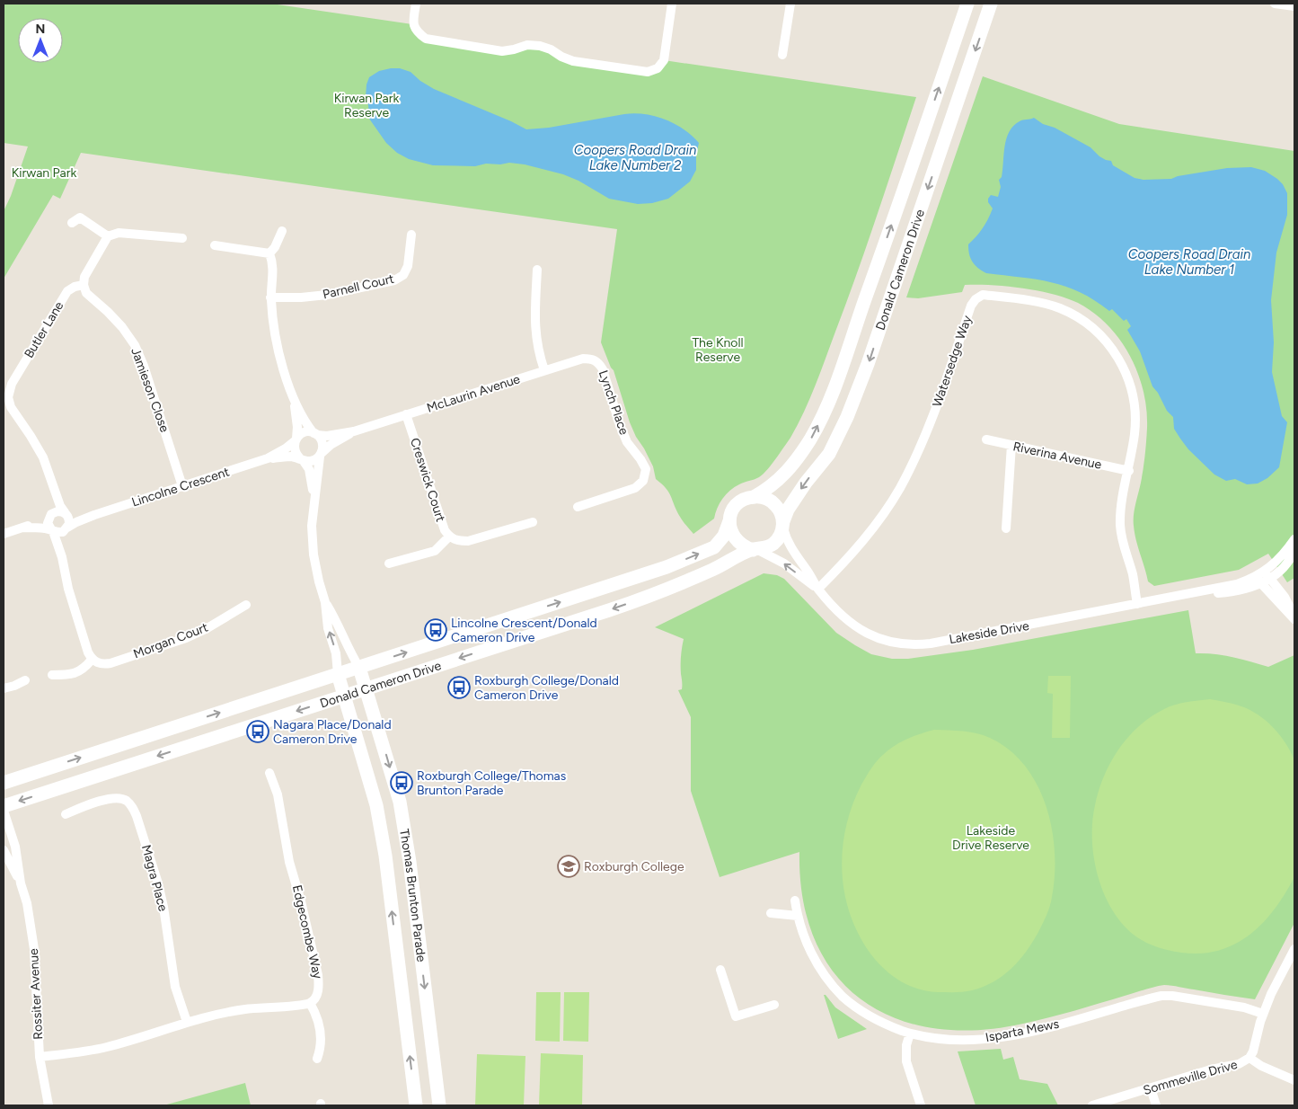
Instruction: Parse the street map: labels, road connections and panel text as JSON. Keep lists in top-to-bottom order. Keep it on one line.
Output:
{"streets":{"street":["Donald Cameron Drive","Parnell Court","Butler Lane","Watersedge Way","Jamieson Close","McLaurin Avenue","Lynch Place","Riverina Avenue","Creswick Court","Lincolne Crescent","Lakeside Drive","Morgan Court","Magra Place","Thomas Brunton Parade","Edgecombe Way","Rossiter Avenue","Isparta Mews","Sommeville Drive"]},"crossings":[["Donald Cameron Drive","Lakeside Drive"],["Donald Cameron Drive","Thomas Brunton Parade"],["Butler Lane","Jamieson Close"],["Watersedge Way","Riverina Avenue"],["Watersedge Way","Lakeside Drive"],["Jamieson Close","Lincolne Crescent"],["McLaurin Avenue","Lynch Place"],["McLaurin Avenue","Creswick Court"],["McLaurin Avenue","Lincolne Crescent"],["Isparta Mews","Sommeville Drive"]],"water":["Coopers Road Drain Lake Number 2","Coopers Road Drain Lake Number 1"],"parks":["Kirwan Park Reserve","Kirwan Park","The Knoll Reserve","Lakeside Drive Reserve"],"places":{"bus stop":["Lincolne Crescent/Donald Cameron Drive","Roxburgh College/Donald Cameron Drive","Nagara Place/Donald Cameron Drive","Roxburgh College/Thomas Brunton Parade"],"school or university":["Roxburgh College"]},"north":"top"}
